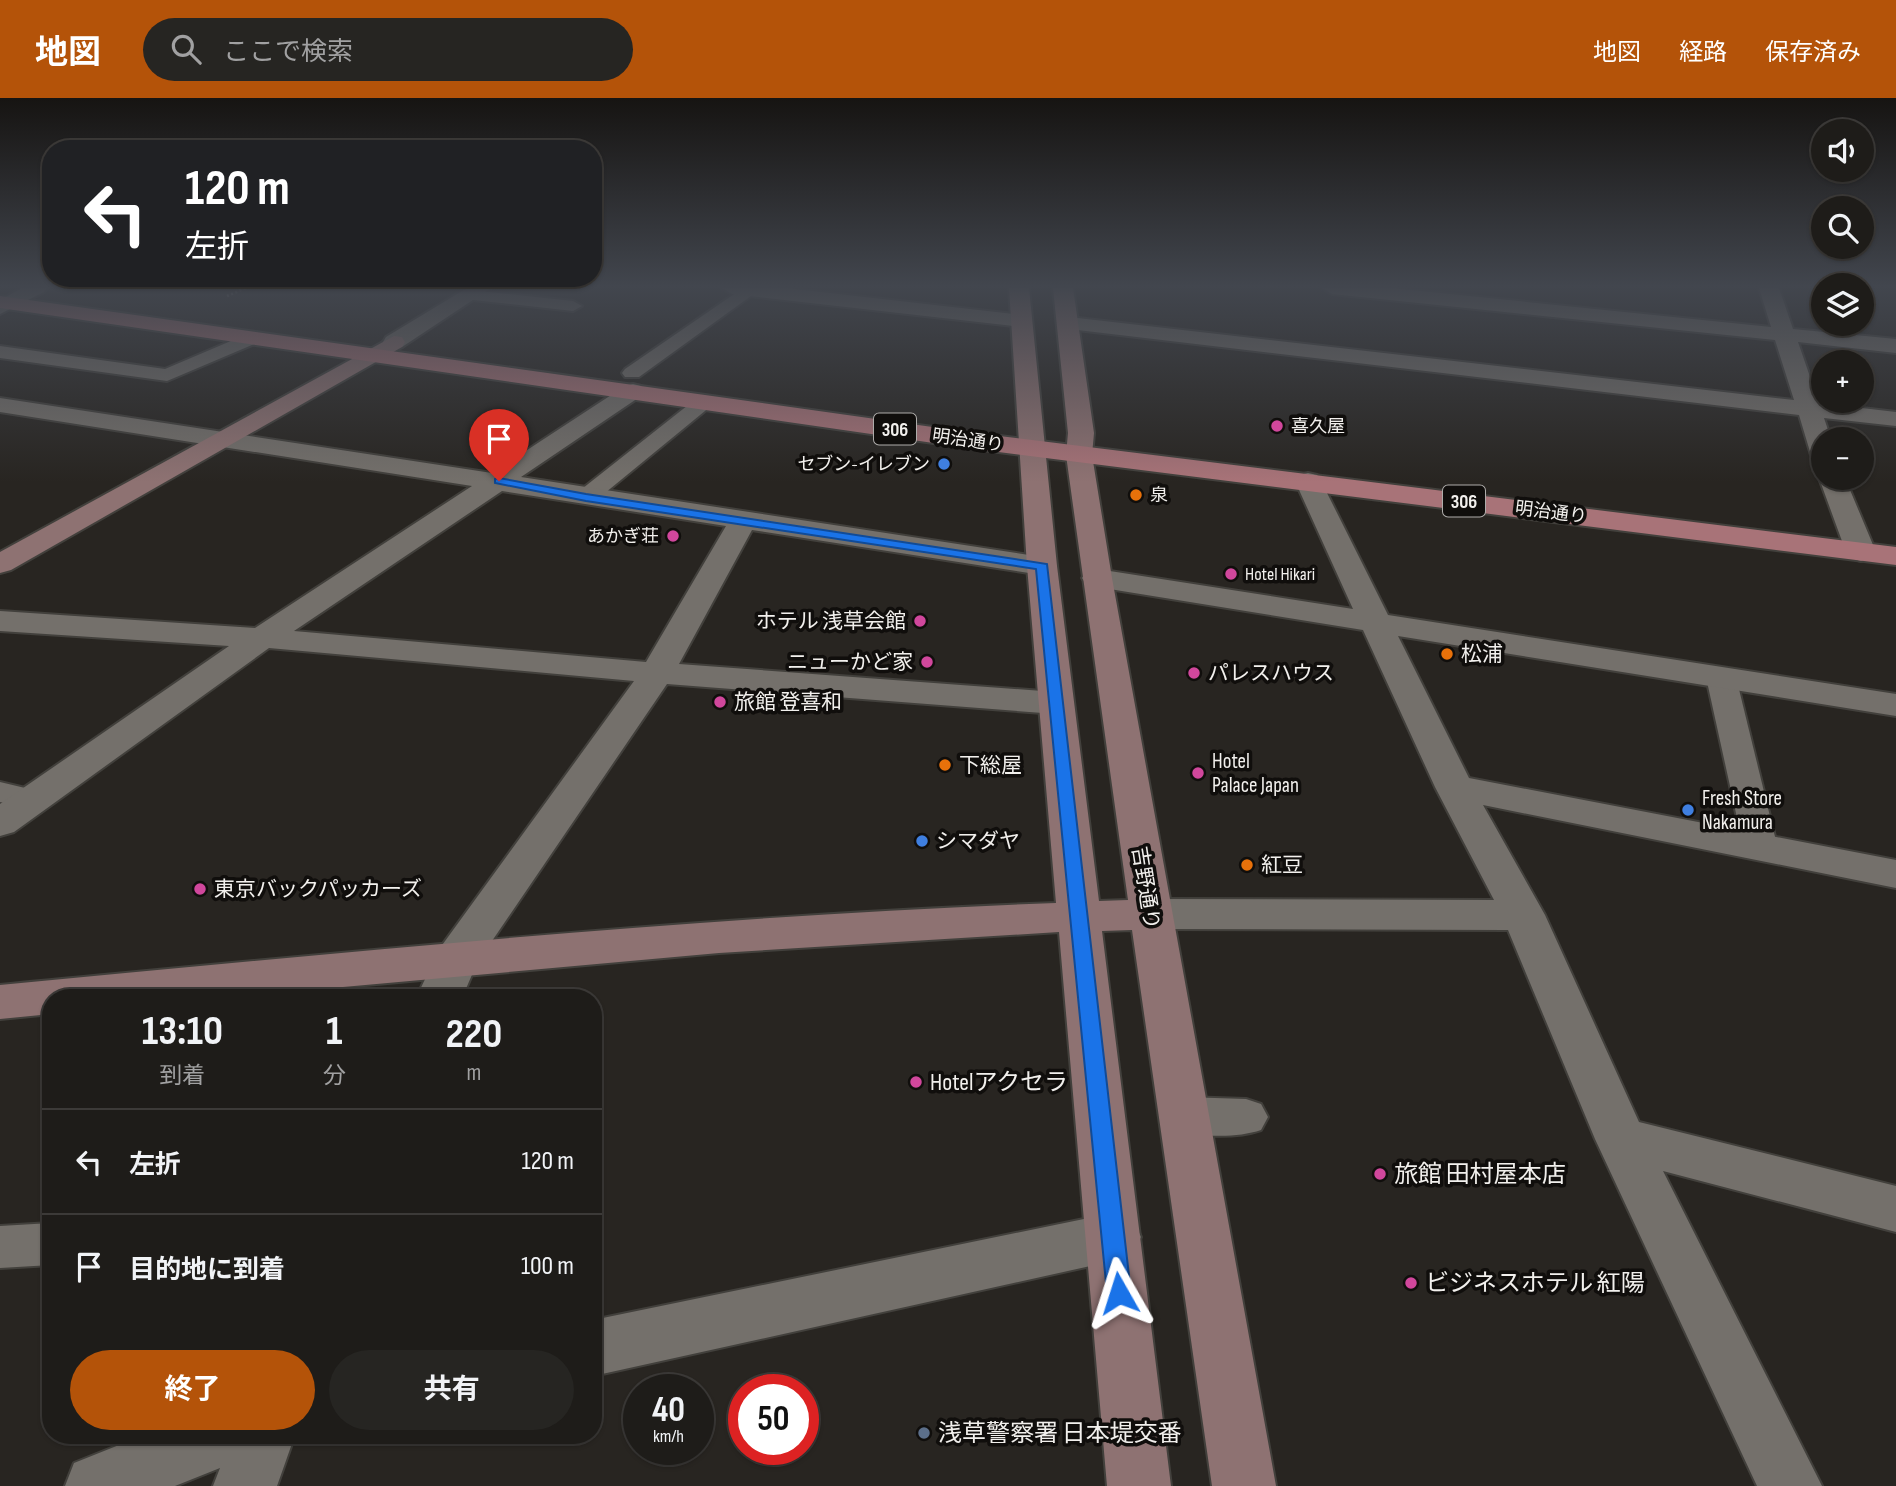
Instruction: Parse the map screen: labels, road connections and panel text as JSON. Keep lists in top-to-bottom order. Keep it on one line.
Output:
{"streets":{"main road":["306","明治通り","吉野通り"]},"crossings":[["明治通り","吉野通り"]],"places":["喜久屋","セブン-イレブン","泉","あかぎ荘","Hotel Hikari","ホテル 浅草会館","松浦","ニューかど家","パレスハウス","旅館 登喜和","下総屋","Hotel Palace Japan","Fresh Store Nakamura","シマダヤ","紅豆","東京バックパッカーズ","Hotelアクセラ","旅館 田村屋本店","ビジネスホテル 紅陽","浅草警察署 日本堤交番"],"page":{"header":"地図","search":"ここで検索","nav":["地図","経路","保存済み"],"map_buttons":["+","−"],"turn":["120 m","左折"],"eta":["13:10","到着","1","分","220","m"],"list":[{"name":"左折","value":"120 m"},{"name":"目的地に到着","value":"100 m"}],"buttons":["終了","共有"],"speed":"40 km/h","limit":"50"}}
